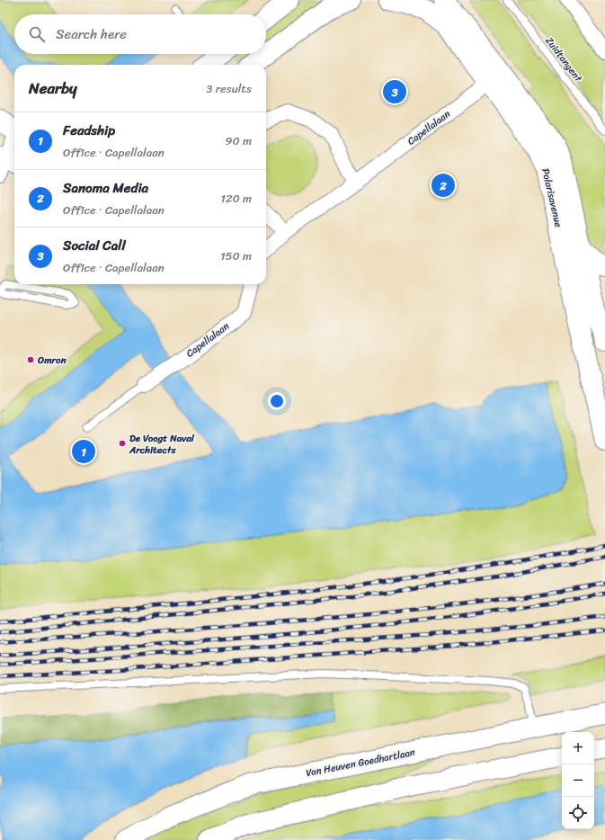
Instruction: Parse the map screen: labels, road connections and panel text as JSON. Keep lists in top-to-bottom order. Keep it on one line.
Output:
{"streets":{"street":["Capellalaan","Polarisavenue","Van Heuven Goedhartlaan"],"lane":["Zuidtangent"]},"crossings":[["Capellalaan","Polarisavenue"]],"places":["Omron","De Voogt Naval Architects"],"page":{"search":"Search here","heading":["Nearby","3 results"],"pins":["3","2","1"],"list":[{"mark":"1","name":"Feadship","note":"Office · Capellalaan","value":"90 m"},{"mark":"2","name":"Sanoma Media","note":"Office · Capellalaan","value":"120 m"},{"mark":"3","name":"Social Call","note":"Office · Capellalaan","value":"150 m"}],"map_buttons":["+","−"]}}
